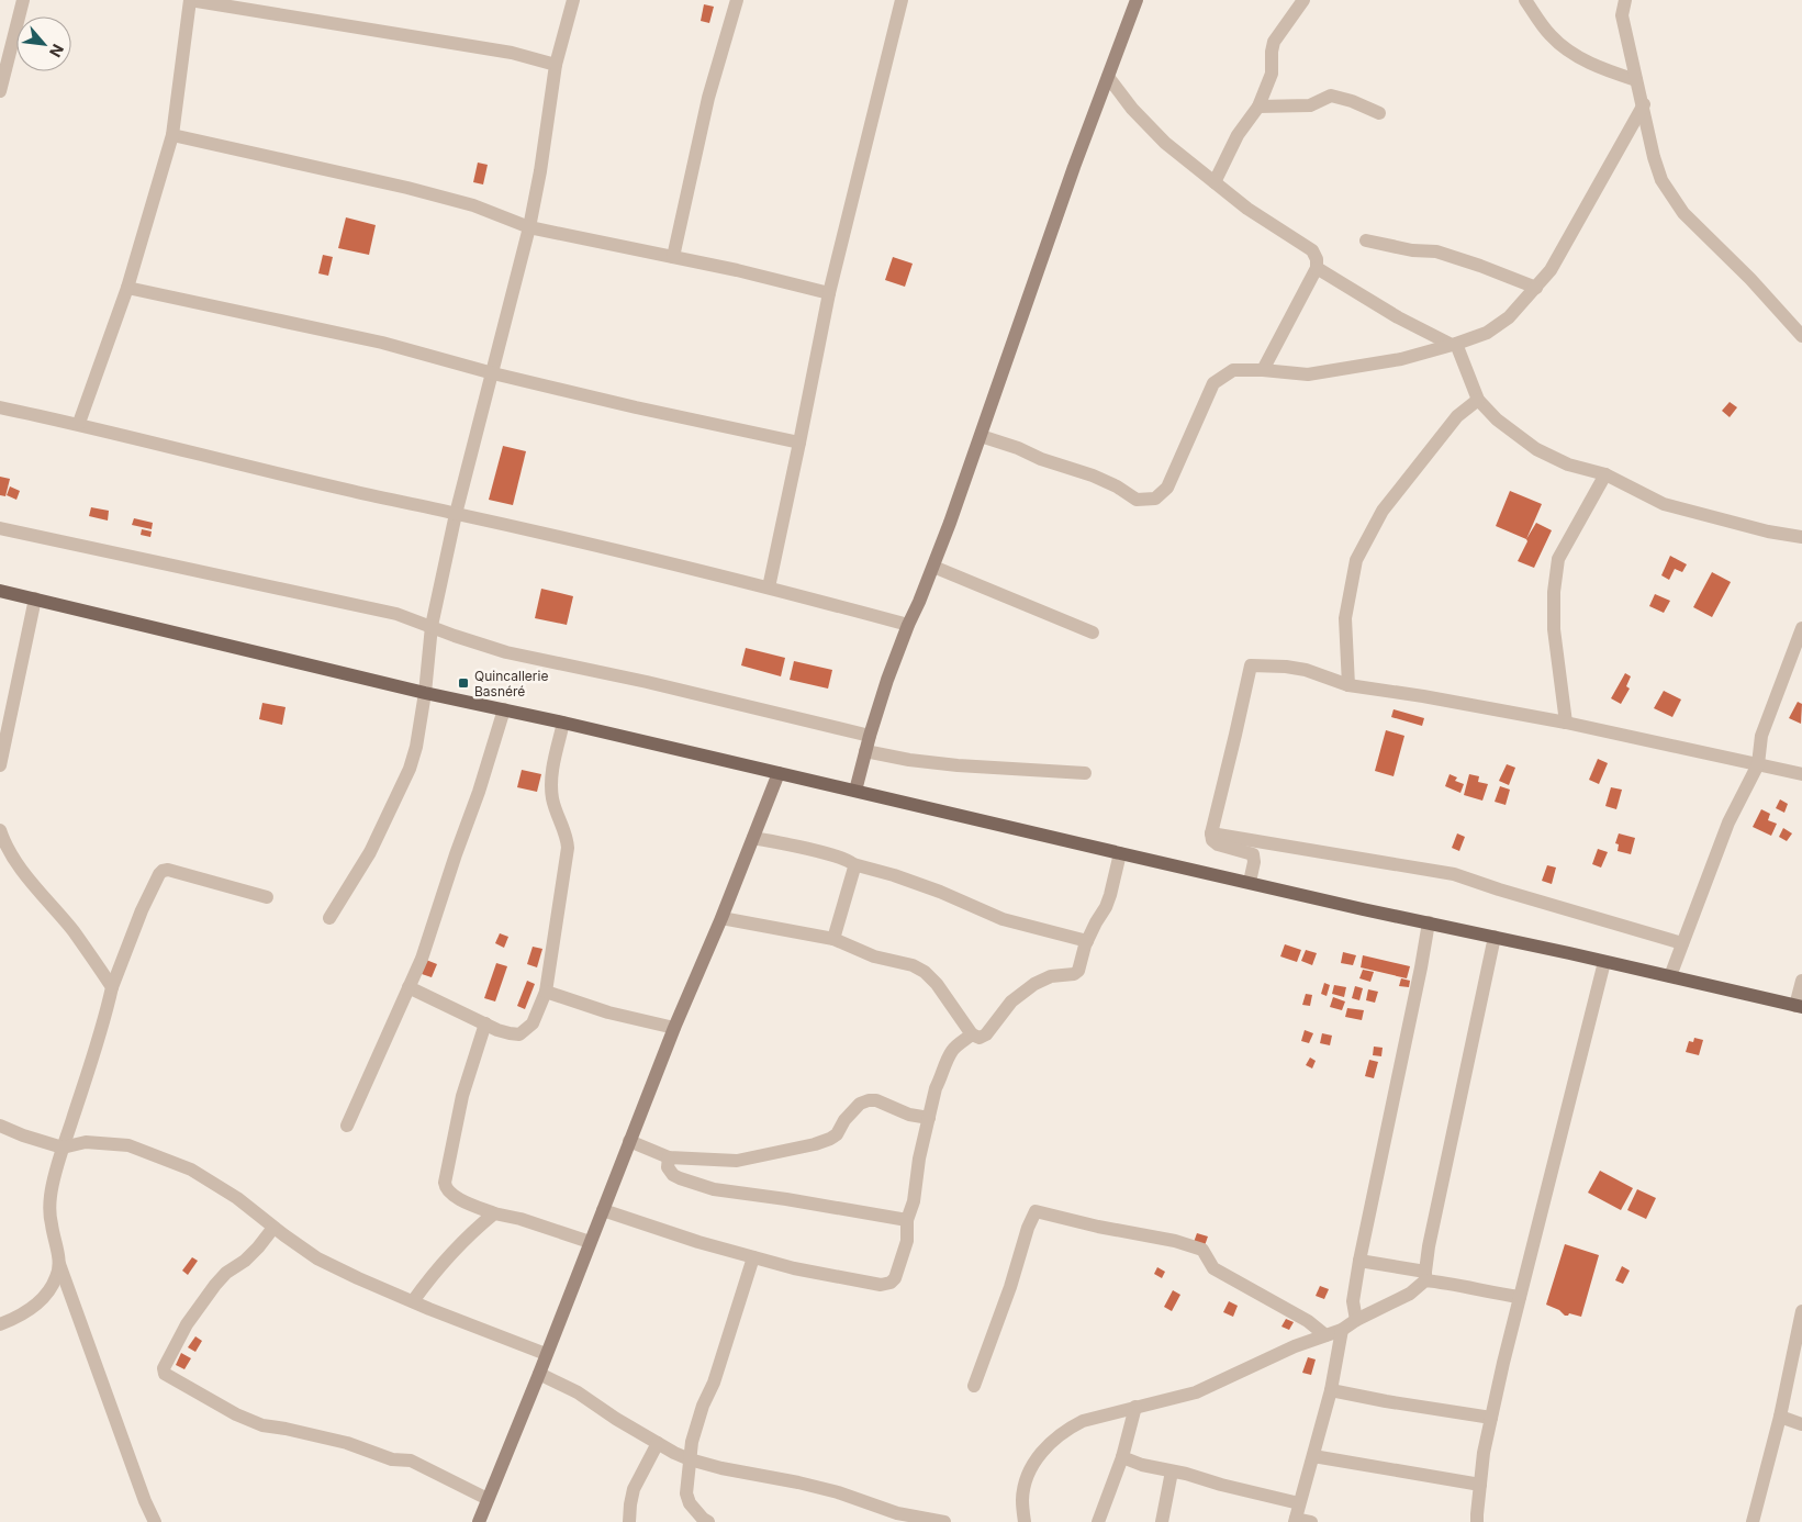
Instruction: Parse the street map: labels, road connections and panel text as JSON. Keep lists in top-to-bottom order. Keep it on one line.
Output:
{"places":{"transit":["Quincallerie Basnéré"]},"north":"bottom right"}
